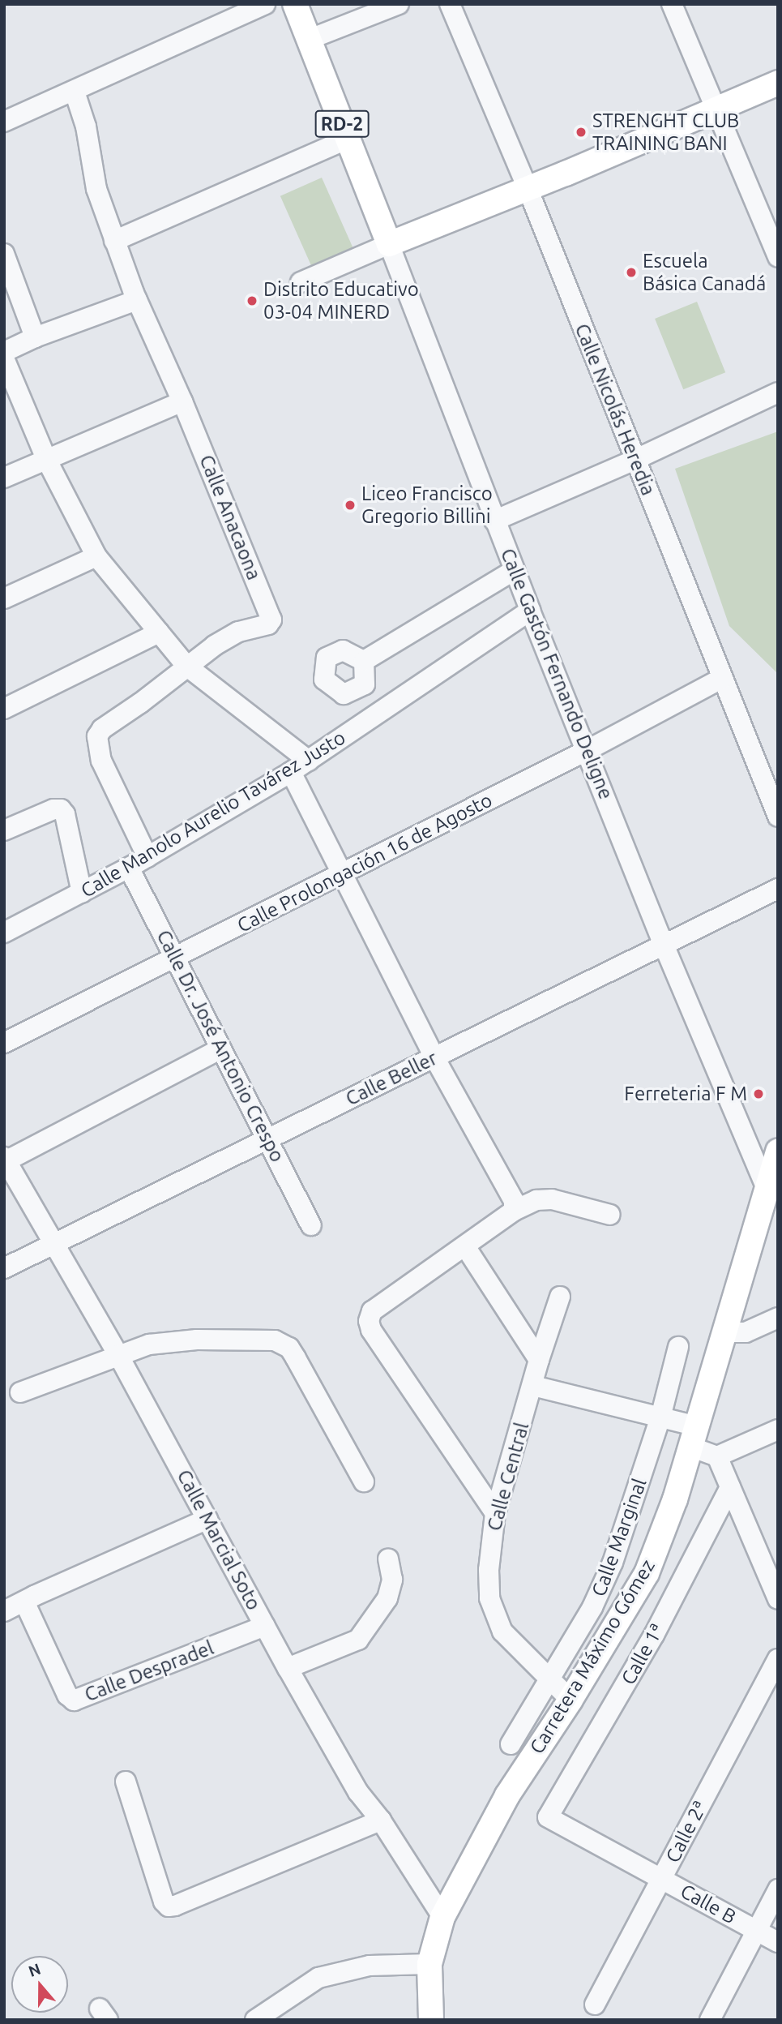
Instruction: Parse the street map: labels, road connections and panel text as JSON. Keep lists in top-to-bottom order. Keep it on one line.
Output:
{"streets":{"main road":["RD-2","Carretera Máximo Gómez"],"street":["Calle Nicolás Heredia","Calle Anacaona","Calle Gastón Fernando Deligne","Calle Manolo Aurelio Tavárez Justo","Calle Prolongación 16 de Agosto","Calle Dr. José Antonio Crespo","Calle Beller","Calle Central","Calle Marginal","Calle Marcial Soto","Calle 1ª","Calle Despradel","Calle 2ª","Calle B"]},"crossings":[["RD-2","Calle Gastón Fernando Deligne"],["Calle Nicolás Heredia","Calle Prolongación 16 de Agosto"],["Calle Anacaona","Calle Manolo Aurelio Tavárez Justo"],["Calle Gastón Fernando Deligne","Calle Manolo Aurelio Tavárez Justo"],["Calle Gastón Fernando Deligne","Calle Prolongación 16 de Agosto"],["Calle Gastón Fernando Deligne","Calle Beller"],["Calle Gastón Fernando Deligne","Carretera Máximo Gómez"],["Calle Manolo Aurelio Tavárez Justo","Calle Dr. José Antonio Crespo"],["Calle Prolongación 16 de Agosto","Calle Dr. José Antonio Crespo"],["Calle Dr. José Antonio Crespo","Calle Beller"],["Calle Beller","Calle Marcial Soto"],["Calle Central","Calle Marginal"],["Calle Central","Carretera Máximo Gómez"],["Calle Marcial Soto","Carretera Máximo Gómez"],["Calle Marcial Soto","Calle Despradel"],["Calle 1ª","Calle B"],["Calle 2ª","Calle B"]],"places":["STRENGHT CLUB TRAINING BANI","Escuela Básica Canadá","Distrito Educativo 03-04 MINERD","Liceo Francisco Gregorio Billini","Ferreteria F M"],"north":"top"}
